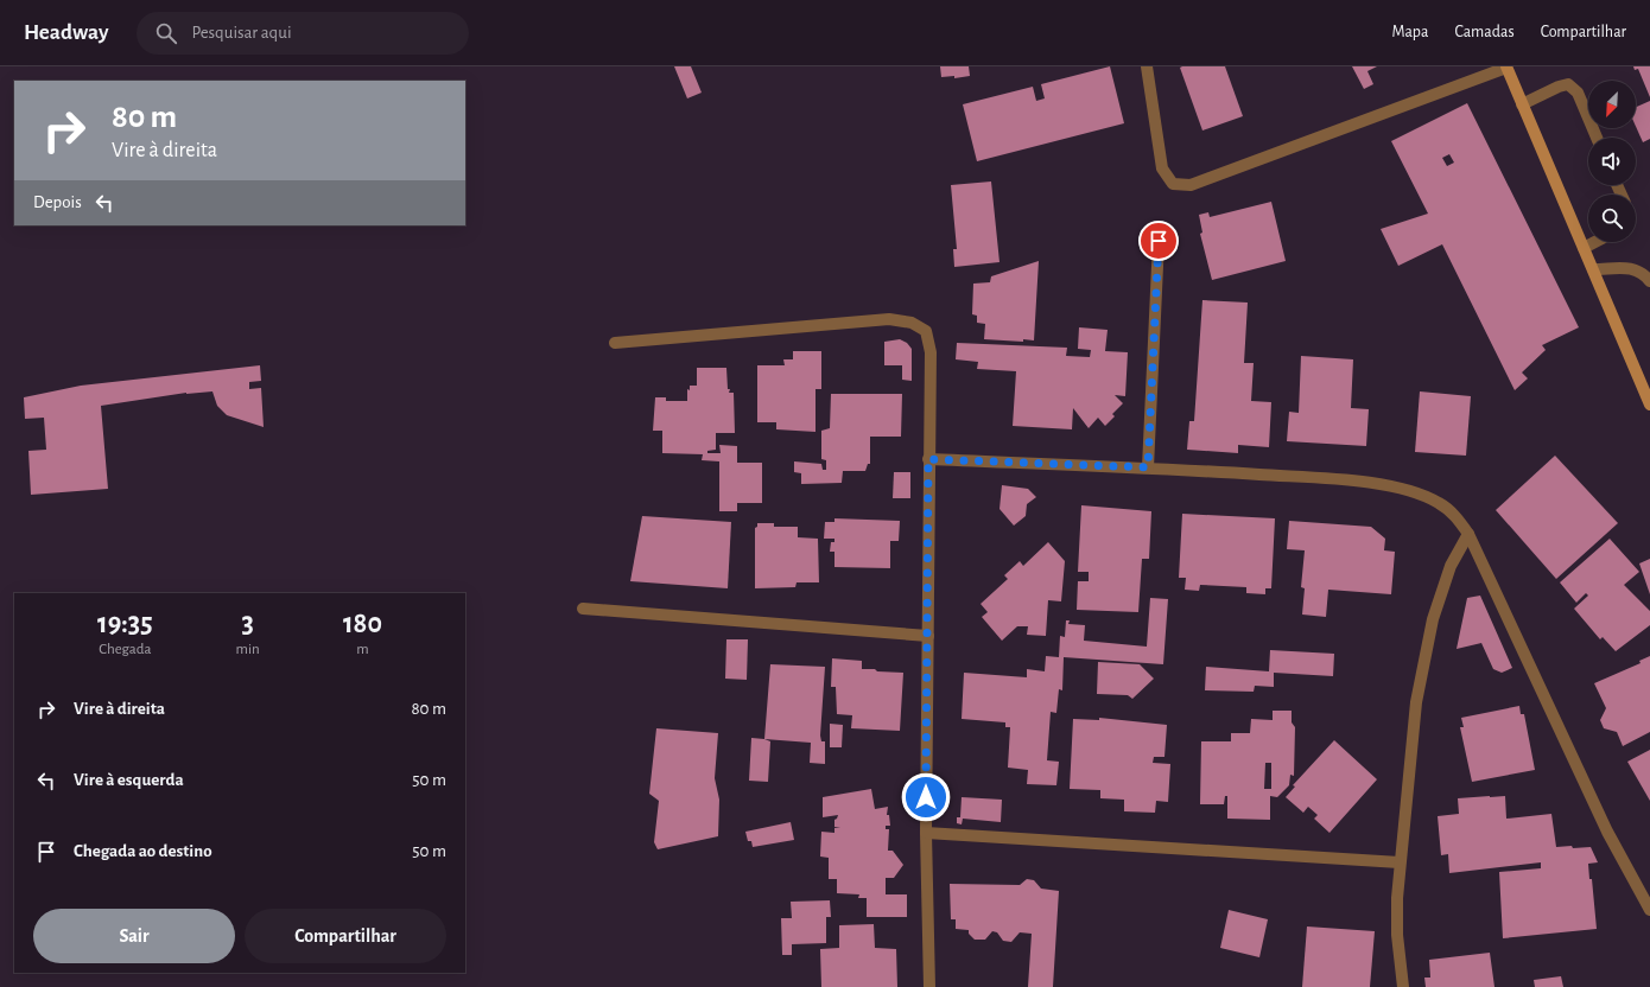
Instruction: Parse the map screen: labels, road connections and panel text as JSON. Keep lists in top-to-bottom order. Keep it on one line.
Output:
{"north":"bottom left","page":{"header":"Headway","search":"Pesquisar aqui","nav":["Mapa","Camadas","Compartilhar"],"turn":["80 m","Vire à direita"],"then":"Depois","eta":["19:35","Chegada","3","min","180","m"],"list":[{"name":"Vire à direita","value":"80 m"},{"name":"Vire à esquerda","value":"50 m"},{"name":"Chegada ao destino","value":"50 m"}],"buttons":["Sair","Compartilhar"]}}
